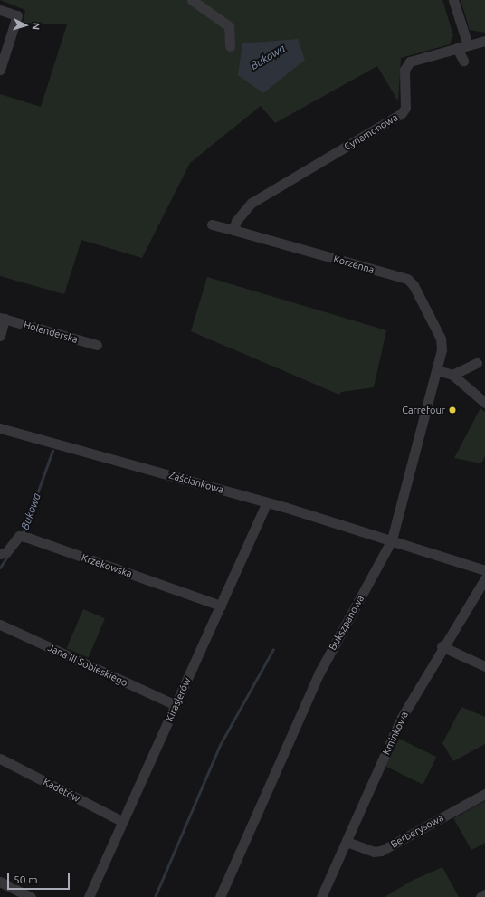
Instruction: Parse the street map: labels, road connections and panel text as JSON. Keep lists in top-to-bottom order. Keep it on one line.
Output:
{"streets":{"street":["Cynamonowa","Korzenna","Holenderska","Zaściankowa","Krzekowska","Bukszpanowa","Jana III Sobieskiego","Kirasjerów","Kminkowa","Kadetów","Berberysowa"]},"crossings":[["Cynamonowa","Korzenna"],["Korzenna","Bukszpanowa"],["Zaściankowa","Bukszpanowa"],["Zaściankowa","Kirasjerów"],["Krzekowska","Kirasjerów"],["Jana III Sobieskiego","Kirasjerów"],["Kirasjerów","Kadetów"],["Kminkowa","Berberysowa"]],"water":["Bukowa"],"places":["Carrefour"],"scale_bar":"50 m","north":"right"}
